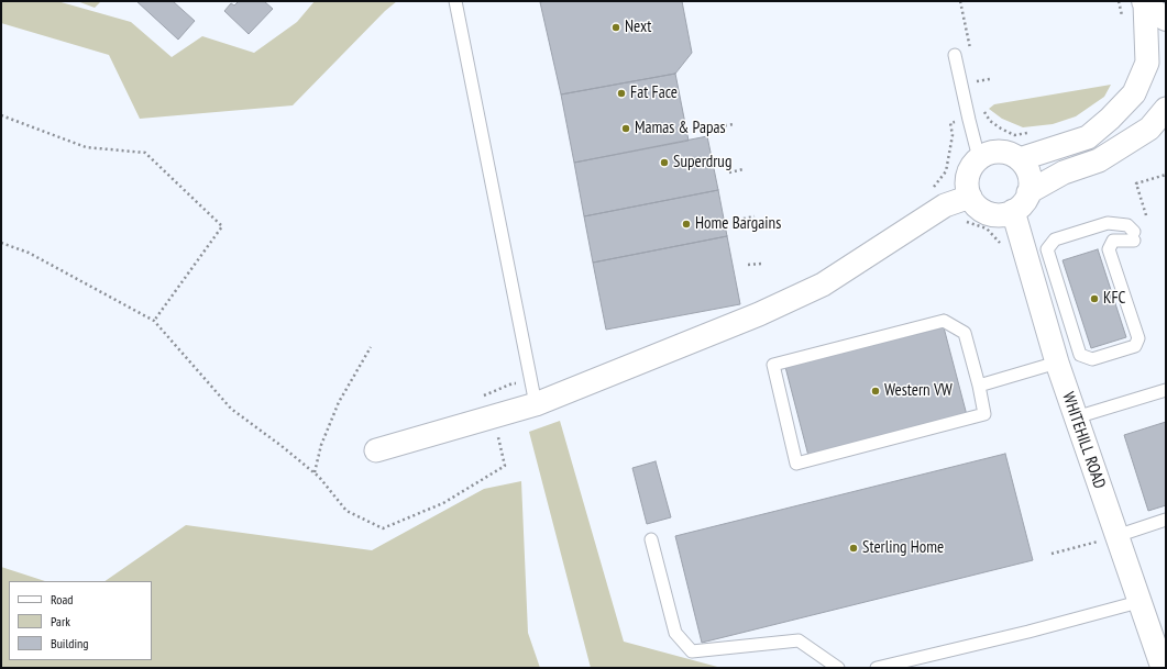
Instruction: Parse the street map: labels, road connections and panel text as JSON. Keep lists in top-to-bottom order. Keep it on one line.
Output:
{"streets":{"street":["WHITEHILL ROAD"]},"places":["Next","Fat Face","Mamas & Papas","Superdrug","Home Bargains","KFC","Western VW","Sterling Home"],"legend":["Road","Park","Building"]}
